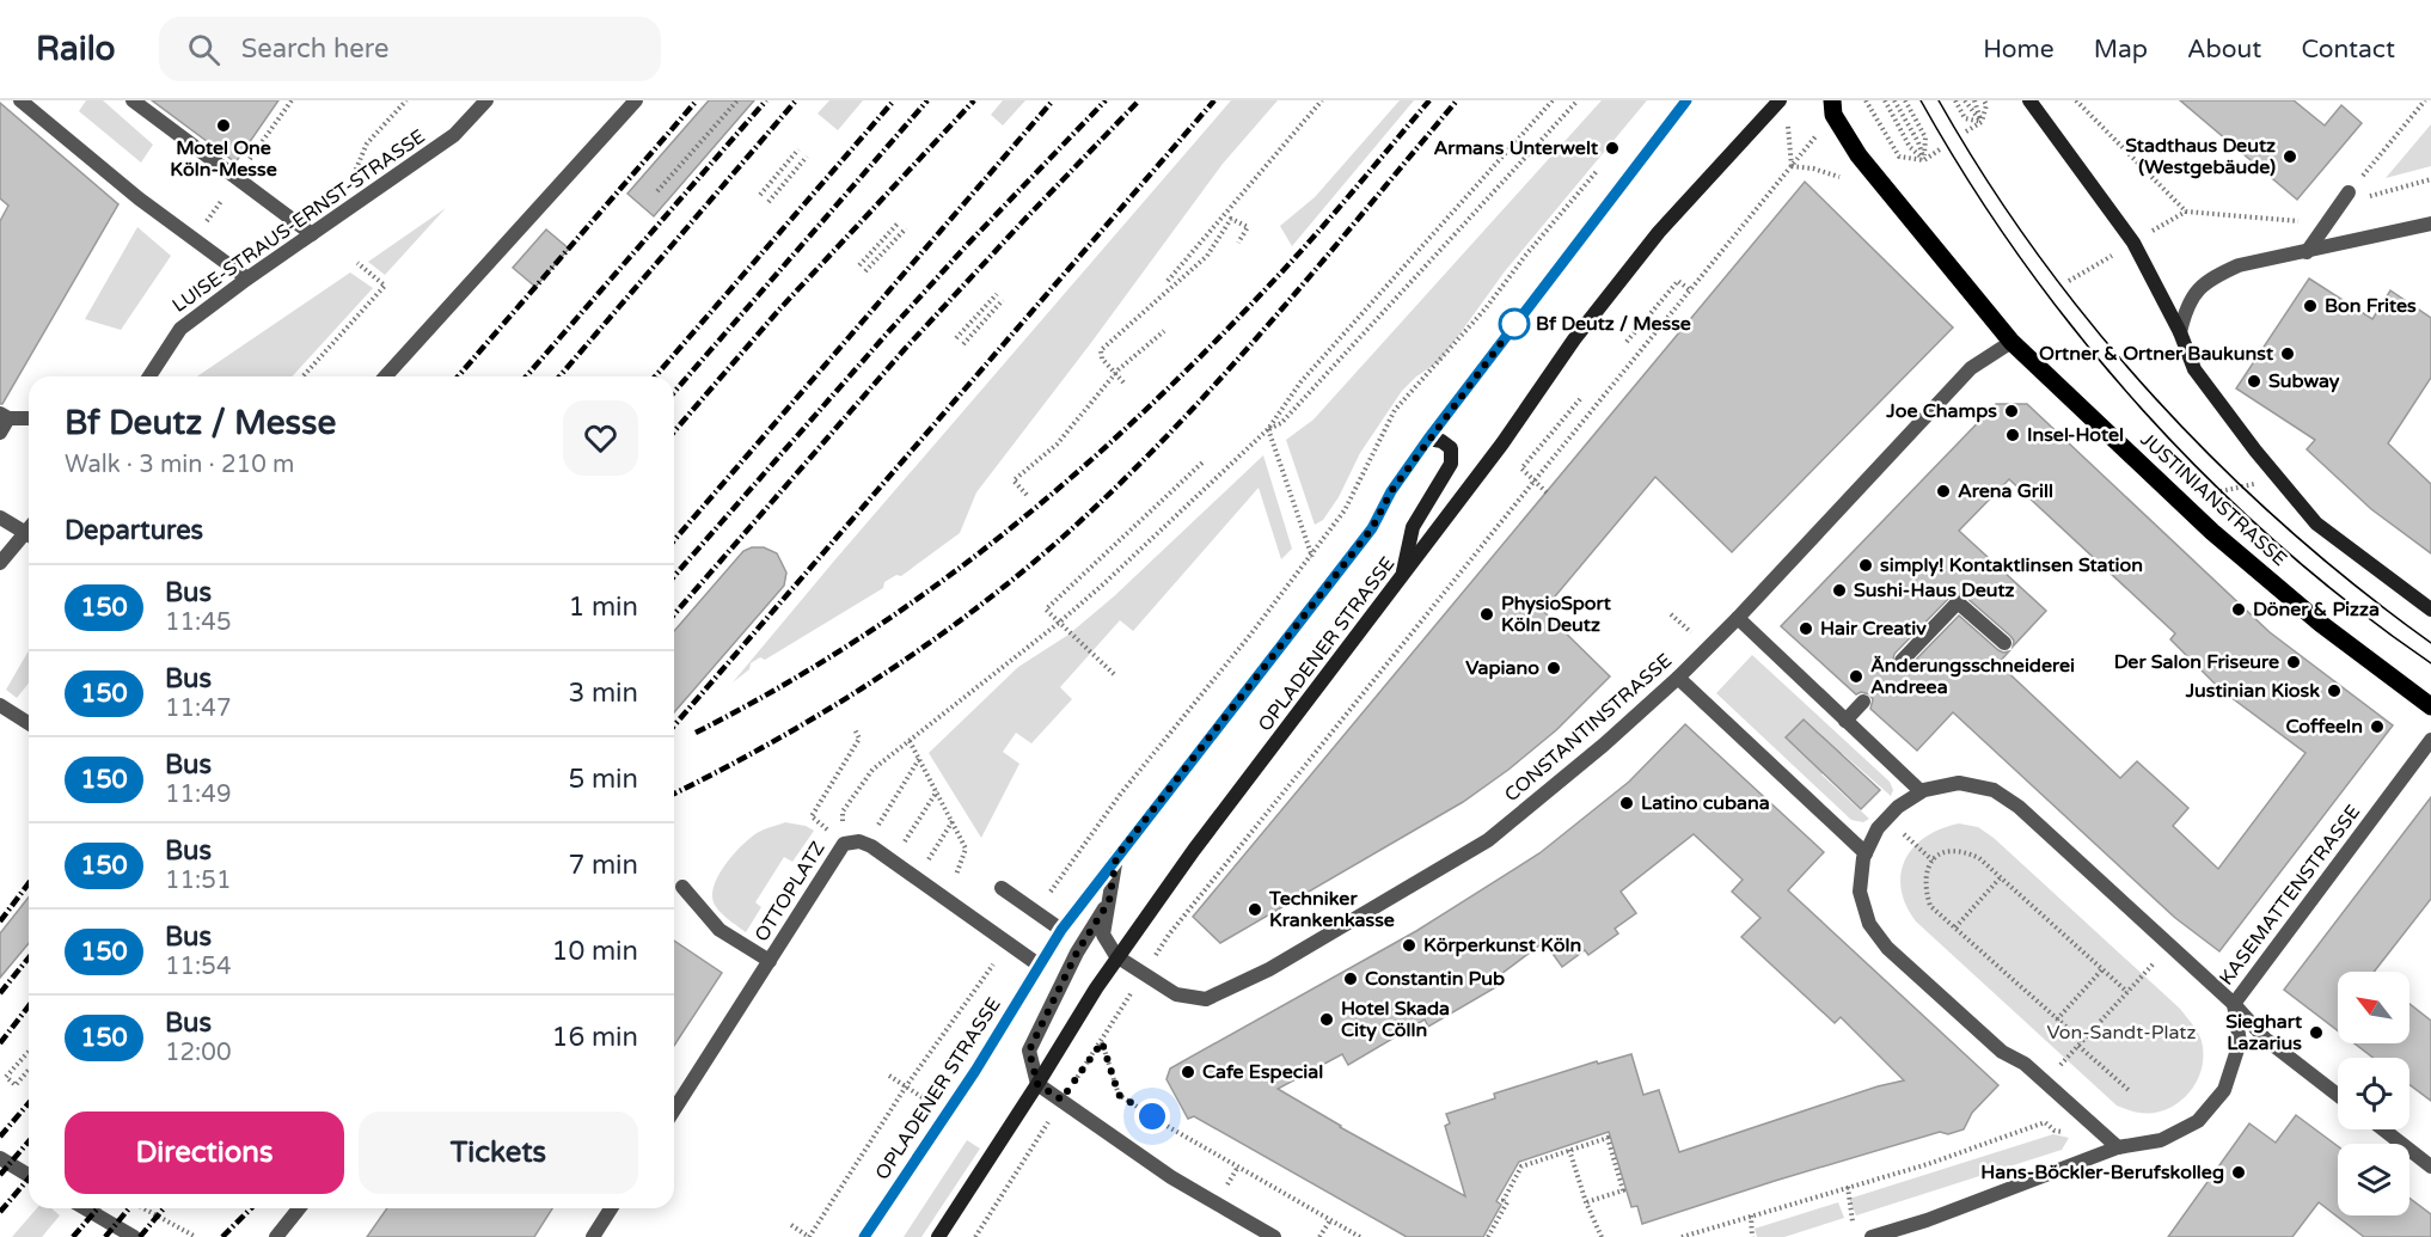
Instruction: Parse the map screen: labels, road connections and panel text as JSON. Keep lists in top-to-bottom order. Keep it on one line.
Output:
{"streets":{"main road":["JUSTINIANSTRASSE","OPLADENER STRASSE"],"street":["LUISE-STRAUS-ERNST-STRASSE","CONSTANTINSTRASSE","OTTOPLATZ","KASEMATTENSTRASSE"]},"crossings":[["JUSTINIANSTRASSE","CONSTANTINSTRASSE"],["OPLADENER STRASSE","CONSTANTINSTRASSE"]],"parks":["Von-Sandt-Platz"],"places":["Motel One Köln-Messe","Armans Unterwelt","Stadthaus Deutz (Westgebäude)","Bon Frites","Bf Deutz / Messe","Ortner & Ortner Baukunst","Subway","Joe Champs","Insel-Hotel","Arena Grill","simply! Kontaktlinsen Station","Sushi-Haus Deutz","Döner & Pizza","PhysioSport Köln Deutz","Hair Creativ","Der Salon Friseure","Vapiano","Änderungsschneiderei Andreea","Justinian Kiosk","CoffeeIn","Latino cubana","Techniker Krankenkasse","Körperkunst Köln","Constantin Pub","Hotel Skada City Cölln","Sieghart Lazarius","Cafe Especial","Hans-Böckler-Berufskolleg"],"lines":["bus line 150"],"north":"top left","page":{"header":"Railo","search":"Search here","nav":["Home","Map","About","Contact"],"heading":[["Bf Deutz / Messe","Walk · 3 min · 210 m"],"Departures"],"list":[{"mark":"150","name":"Bus","note":"11:45","value":"1 min"},{"mark":"150","name":"Bus","note":"11:47","value":"3 min"},{"mark":"150","name":"Bus","note":"11:49","value":"5 min"},{"mark":"150","name":"Bus","note":"11:51","value":"7 min"},{"mark":"150","name":"Bus","note":"11:54","value":"10 min"},{"mark":"150","name":"Bus","note":"12:00","value":"16 min"}],"buttons":["Directions","Tickets"]}}
